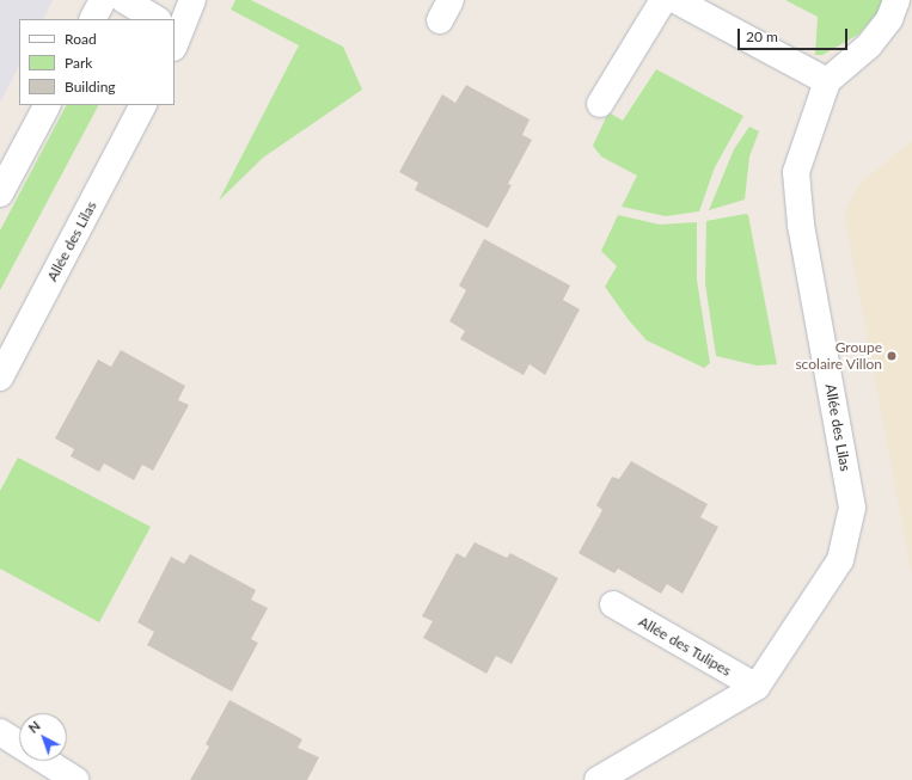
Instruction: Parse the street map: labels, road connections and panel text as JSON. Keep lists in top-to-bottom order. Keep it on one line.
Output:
{"streets":{"street":["Allée des Lilas","Allée des Tulipes"]},"crossings":[["Allée des Lilas","Allée des Tulipes"]],"places":["Groupe scolaire Villon"],"legend":["Road","Park","Building"],"scale_bar":"20 m","north":"top left"}
